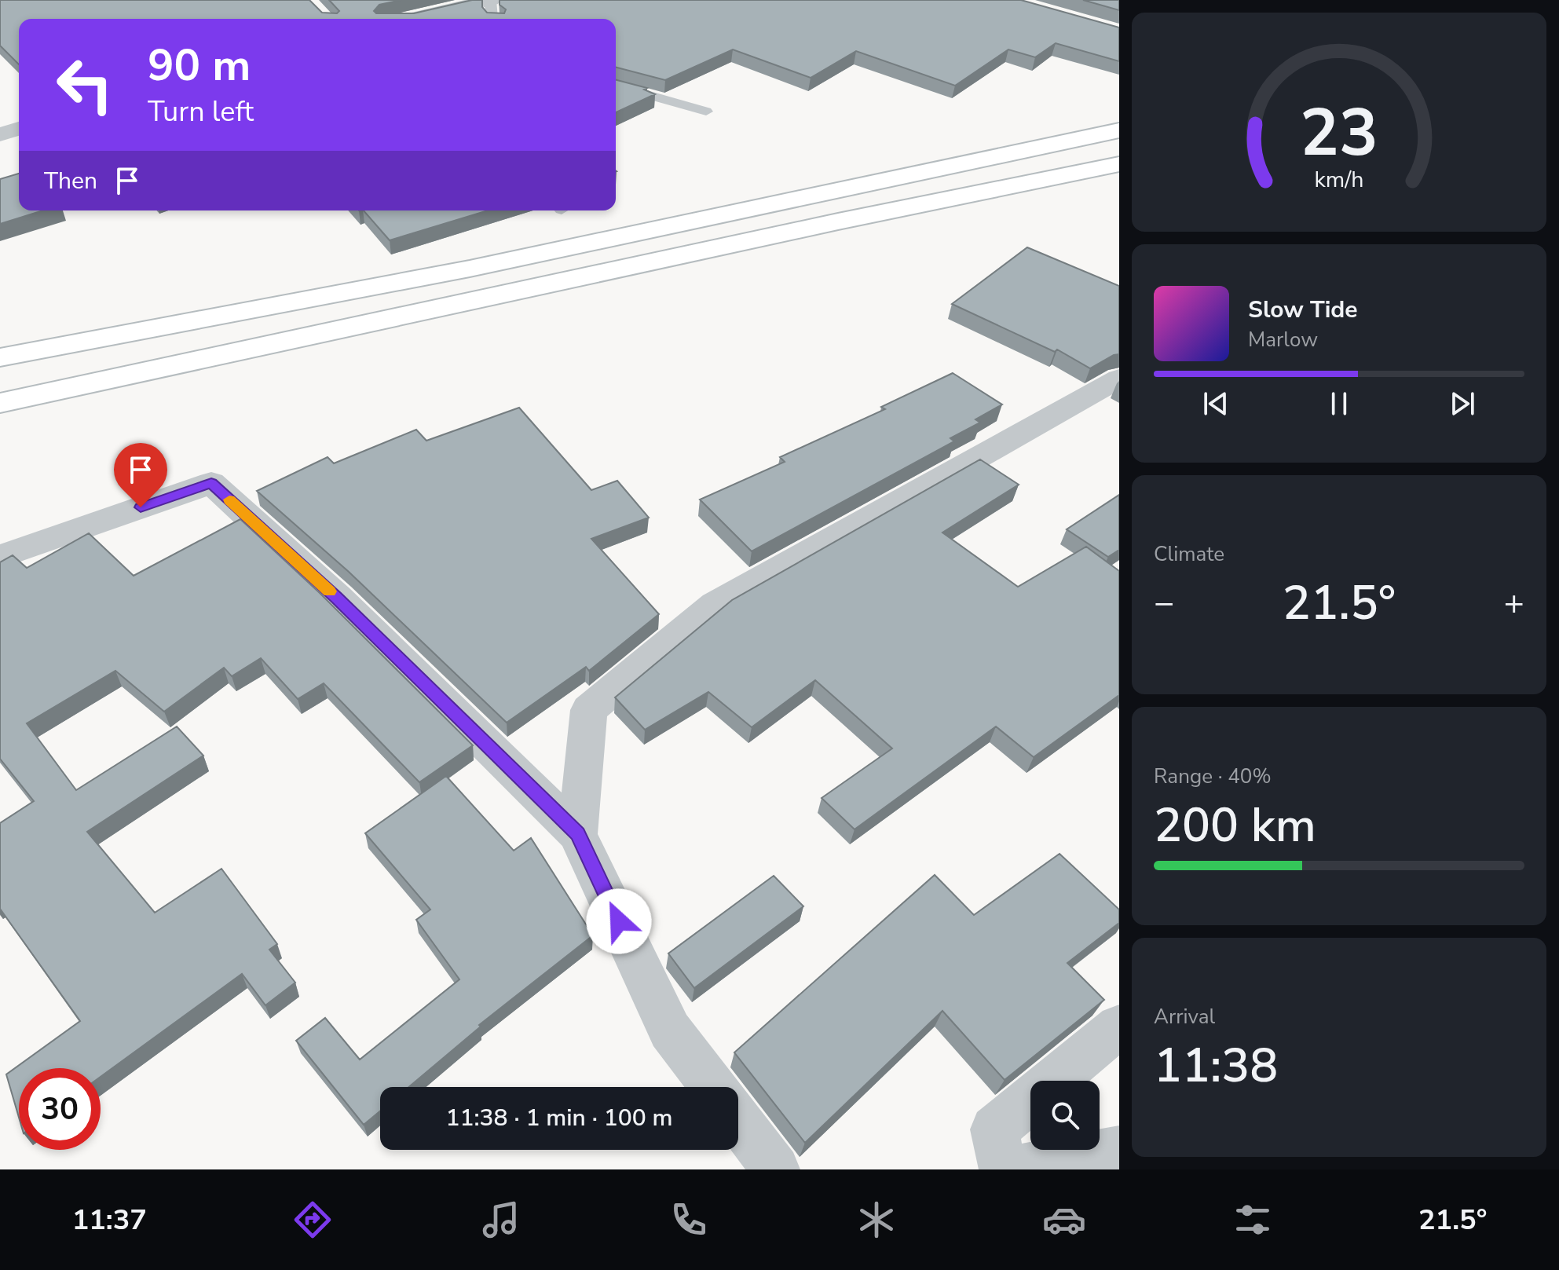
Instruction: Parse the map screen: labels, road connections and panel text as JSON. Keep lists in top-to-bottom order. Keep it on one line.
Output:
{"page":{"turn":["90 m","Turn left"],"then":"Then","song":["Slow Tide","Marlow"],"tile":["Climate",["Range · 40%","200 km"],["Arrival","11:38"]],"heat":["−","21.5°","+"],"limit":"30","trip":"11:38 · 1 min · 100 m","tabs":["11:37","21.5°"],"gauge":["23","km/h"]}}
